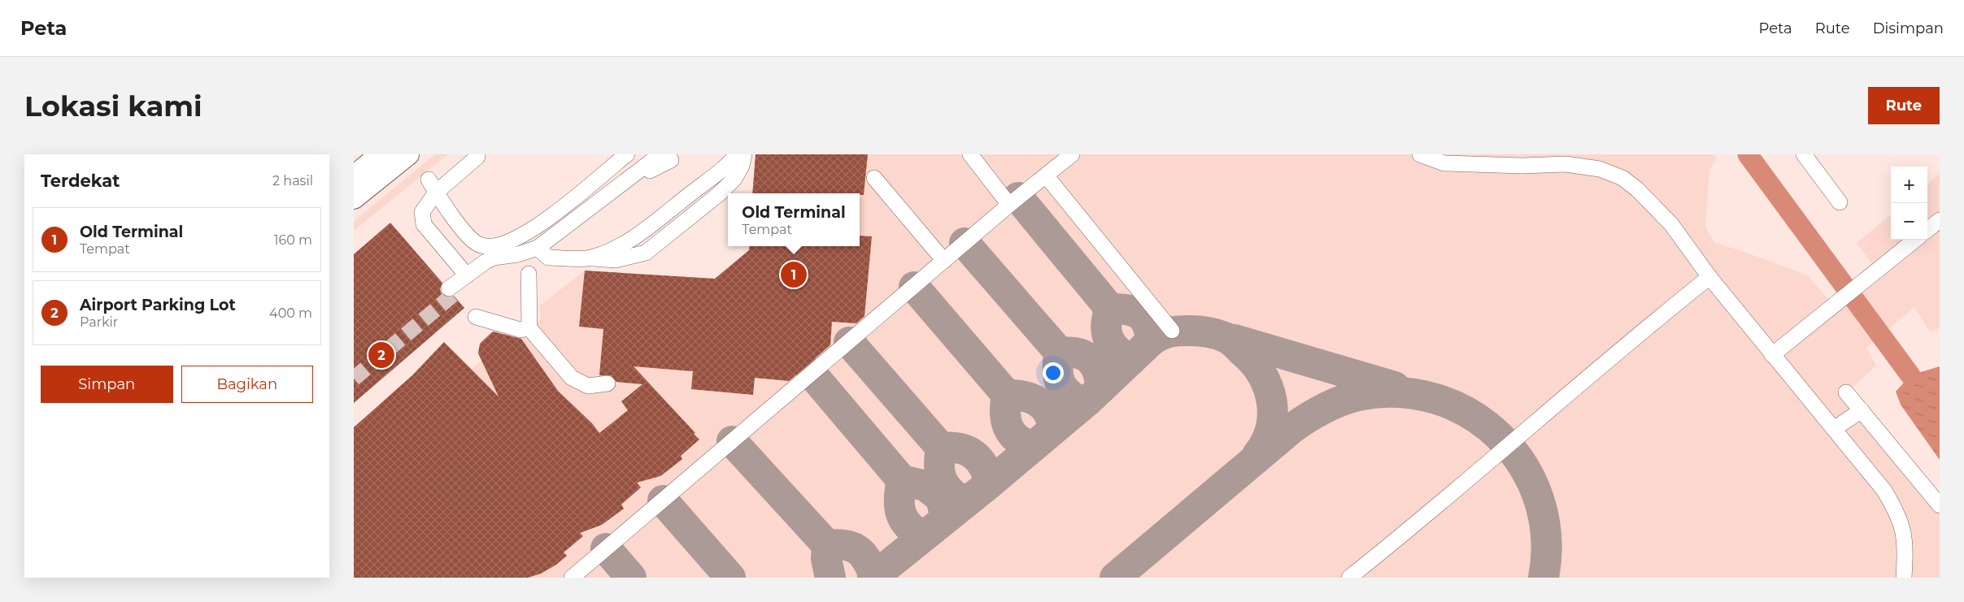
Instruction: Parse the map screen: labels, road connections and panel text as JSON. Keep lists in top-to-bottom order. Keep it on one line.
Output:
{"page":{"header":"Peta","nav":["Peta","Rute","Disimpan"],"buttons":["Rute",["Simpan","Bagikan"]],"title":"Lokasi kami","heading":["Terdekat","2 hasil"],"map_buttons":["+","−"],"popup":["Old Terminal","Tempat"],"list":[{"mark":"1","name":"Old Terminal","note":"Tempat","value":"160 m"},{"mark":"2","name":"Airport Parking Lot","note":"Parkir","value":"400 m"}],"pins":["1","2"]}}
